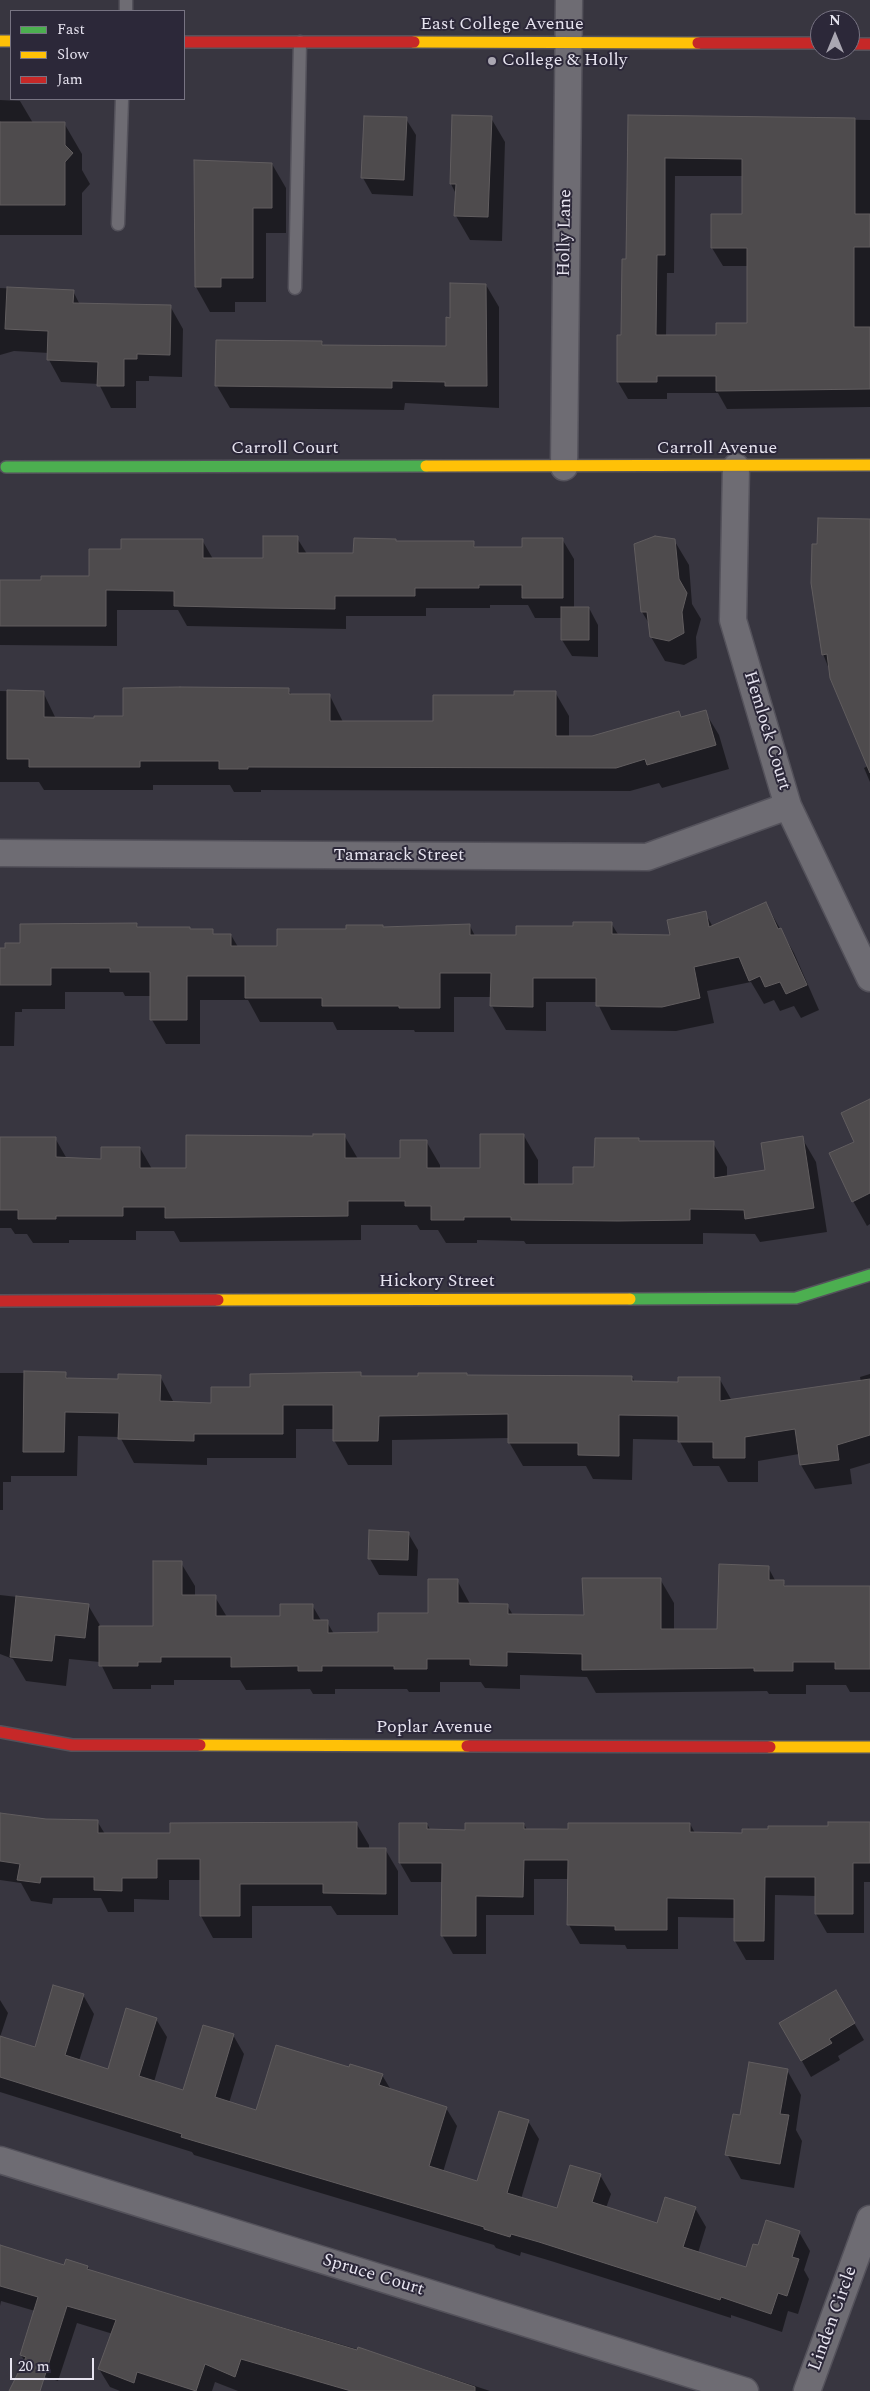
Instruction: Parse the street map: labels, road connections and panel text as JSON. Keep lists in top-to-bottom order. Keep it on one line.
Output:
{"streets":{"street":["East College Avenue","Holly Lane","Carroll Court","Carroll Avenue","Hemlock Court","Tamarack Street","Hickory Street","Poplar Avenue","Spruce Court","Linden Circle"]},"crossings":[["East College Avenue","Holly Lane"],["Holly Lane","Carroll Court"],["Holly Lane","Carroll Avenue"],["Carroll Court","Carroll Avenue"],["Carroll Avenue","Hemlock Court"],["Hemlock Court","Tamarack Street"]],"places":["College & Holly"],"legend":["Fast","Slow","Jam"],"scale_bar":"20 m","north":"top"}
